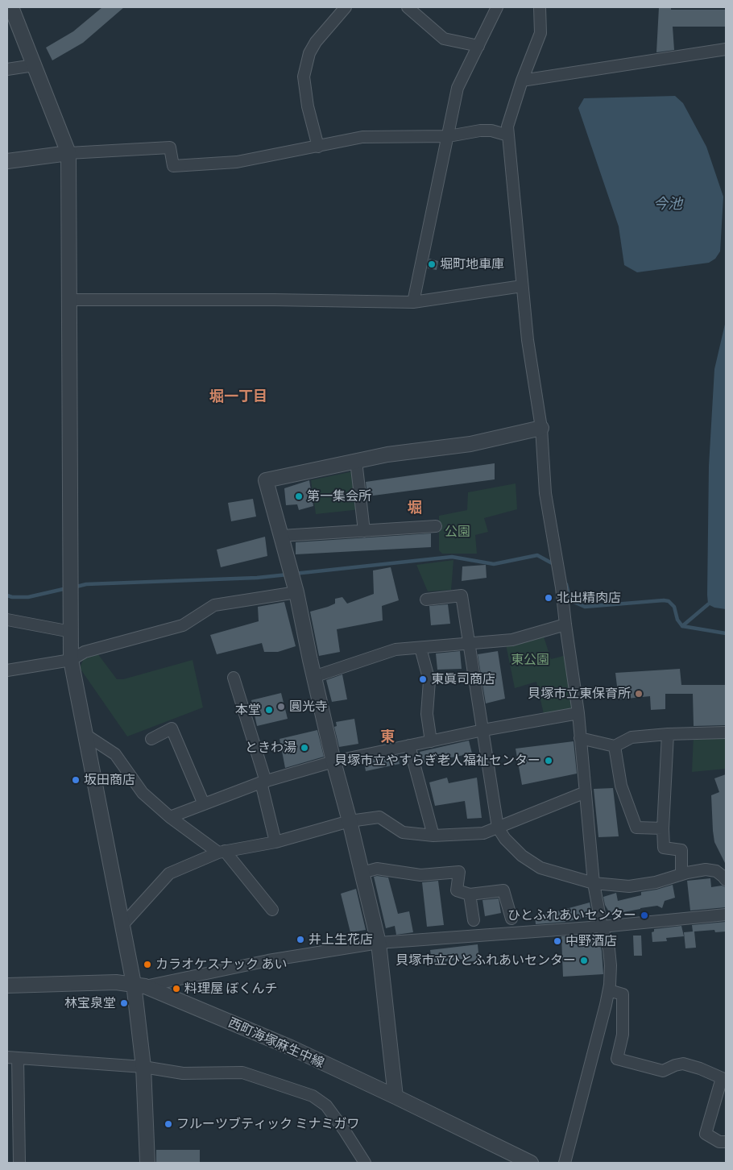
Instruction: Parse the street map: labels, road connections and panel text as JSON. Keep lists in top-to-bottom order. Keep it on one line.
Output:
{"streets":{"street":["西町海塚麻生中線"]},"districts":["堀一丁目","堀","東"],"water":["今池"],"parks":["公園","東公園"],"places":["堀町地車庫","第一集会所","北出精肉店","東眞司商店","貝塚市立東保育所","圓光寺","本堂","ときわ湯","貝塚市立やすらぎ老人福祉センター","坂田商店","ひとふれあいセンター","井上生花店","中野酒店","貝塚市立ひとふれあいセンター","カラオケスナック あい","料理屋 ぼくんチ","林宝泉堂","フルーツブティック ミナミガワ"]}
